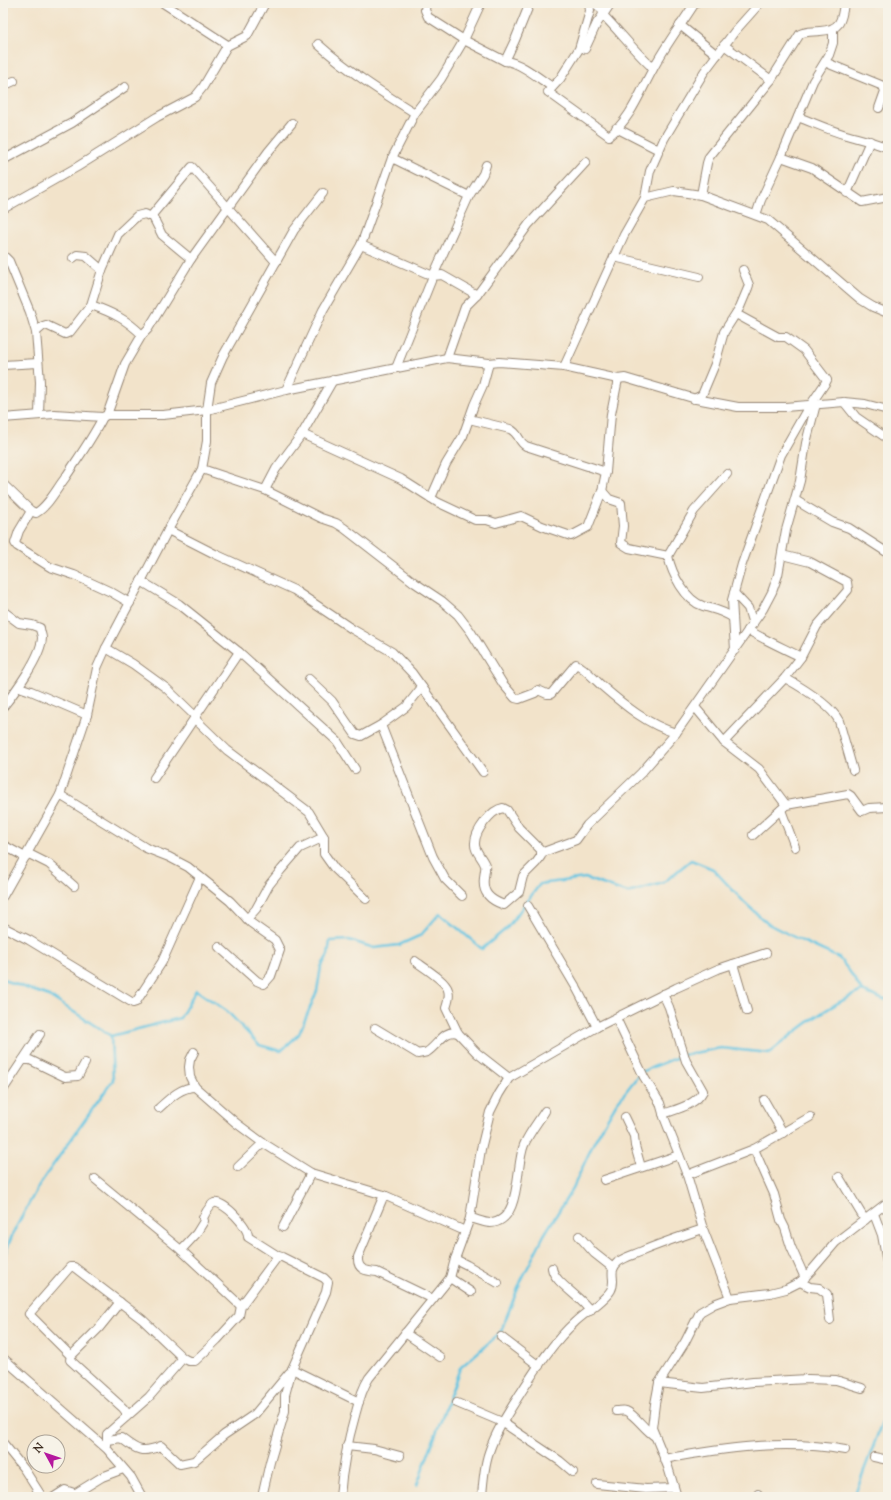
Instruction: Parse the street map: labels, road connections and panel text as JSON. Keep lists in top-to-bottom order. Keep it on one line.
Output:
{"north":"top left"}
